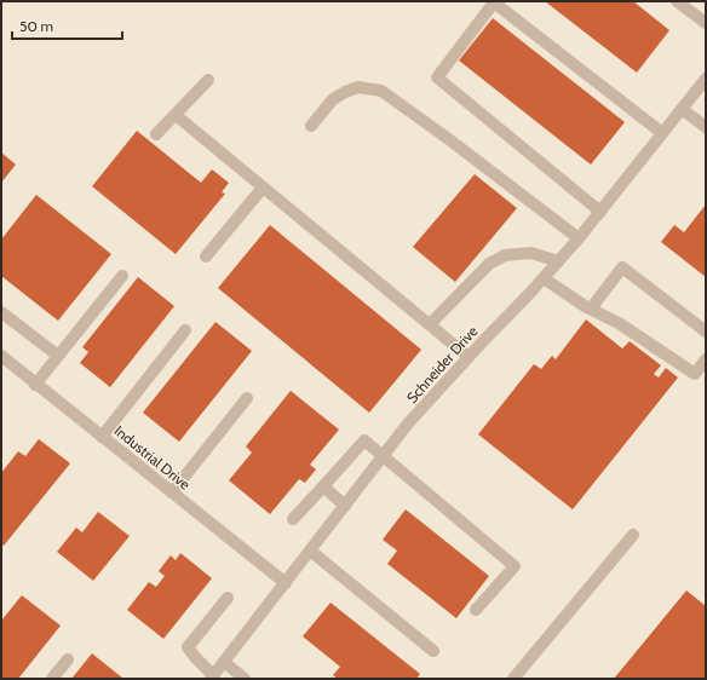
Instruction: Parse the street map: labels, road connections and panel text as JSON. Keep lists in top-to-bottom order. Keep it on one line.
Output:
{"streets":{"lane":["Schneider Drive","Industrial Drive"]},"crossings":[["Schneider Drive","Industrial Drive"]],"scale_bar":"50 m"}
